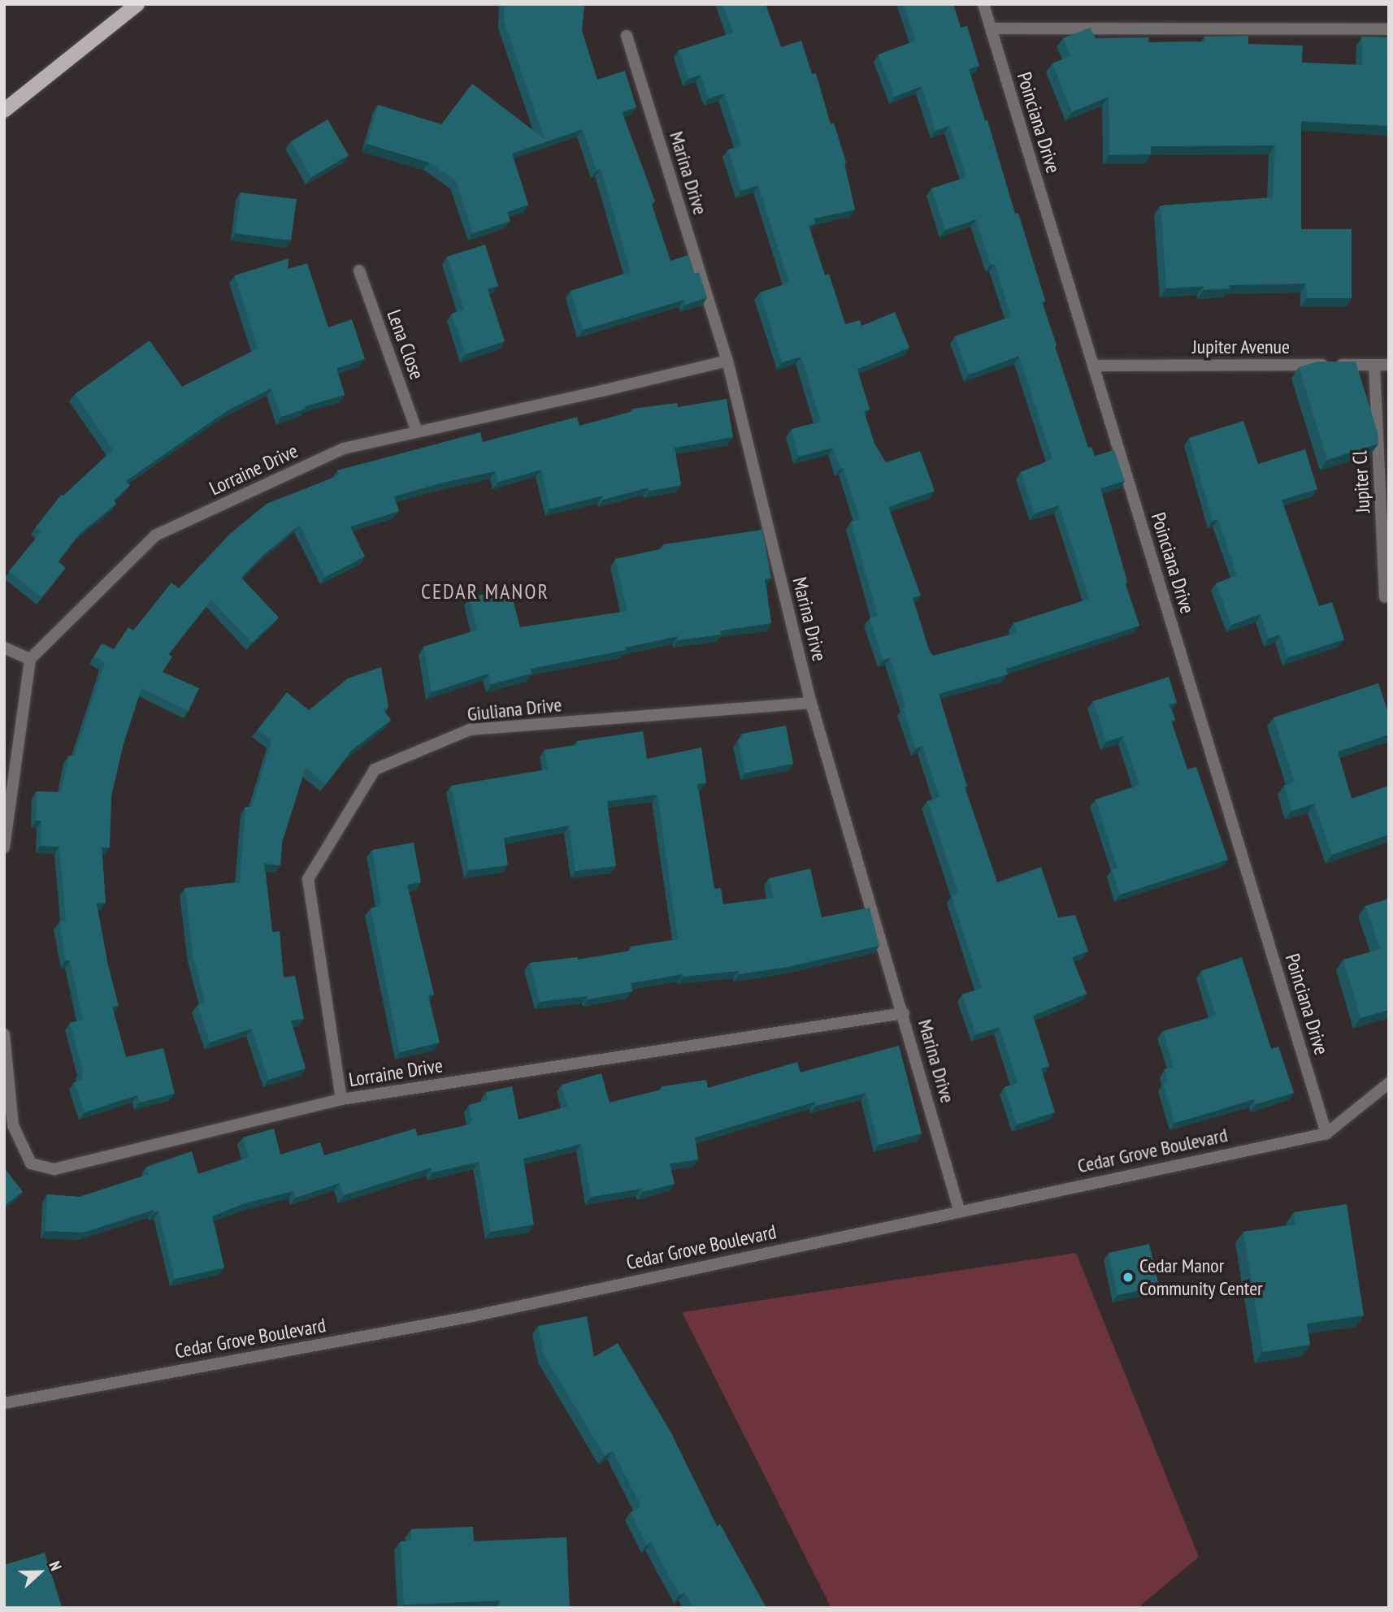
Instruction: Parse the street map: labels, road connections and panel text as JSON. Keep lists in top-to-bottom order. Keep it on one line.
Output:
{"streets":{"street":["Poinciana Drive","Marina Drive","Lena Close","Jupiter Avenue","Lorraine Drive","Jupiter Cl","Giuliana Drive","Cedar Grove Boulevard"]},"crossings":[["Poinciana Drive","Jupiter Avenue"],["Poinciana Drive","Cedar Grove Boulevard"],["Marina Drive","Lorraine Drive"],["Marina Drive","Giuliana Drive"],["Marina Drive","Cedar Grove Boulevard"],["Lena Close","Lorraine Drive"],["Jupiter Avenue","Jupiter Cl"],["Lorraine Drive","Giuliana Drive"]],"districts":["CEDAR MANOR"],"places":["Cedar Manor Community Center"],"north":"right"}
